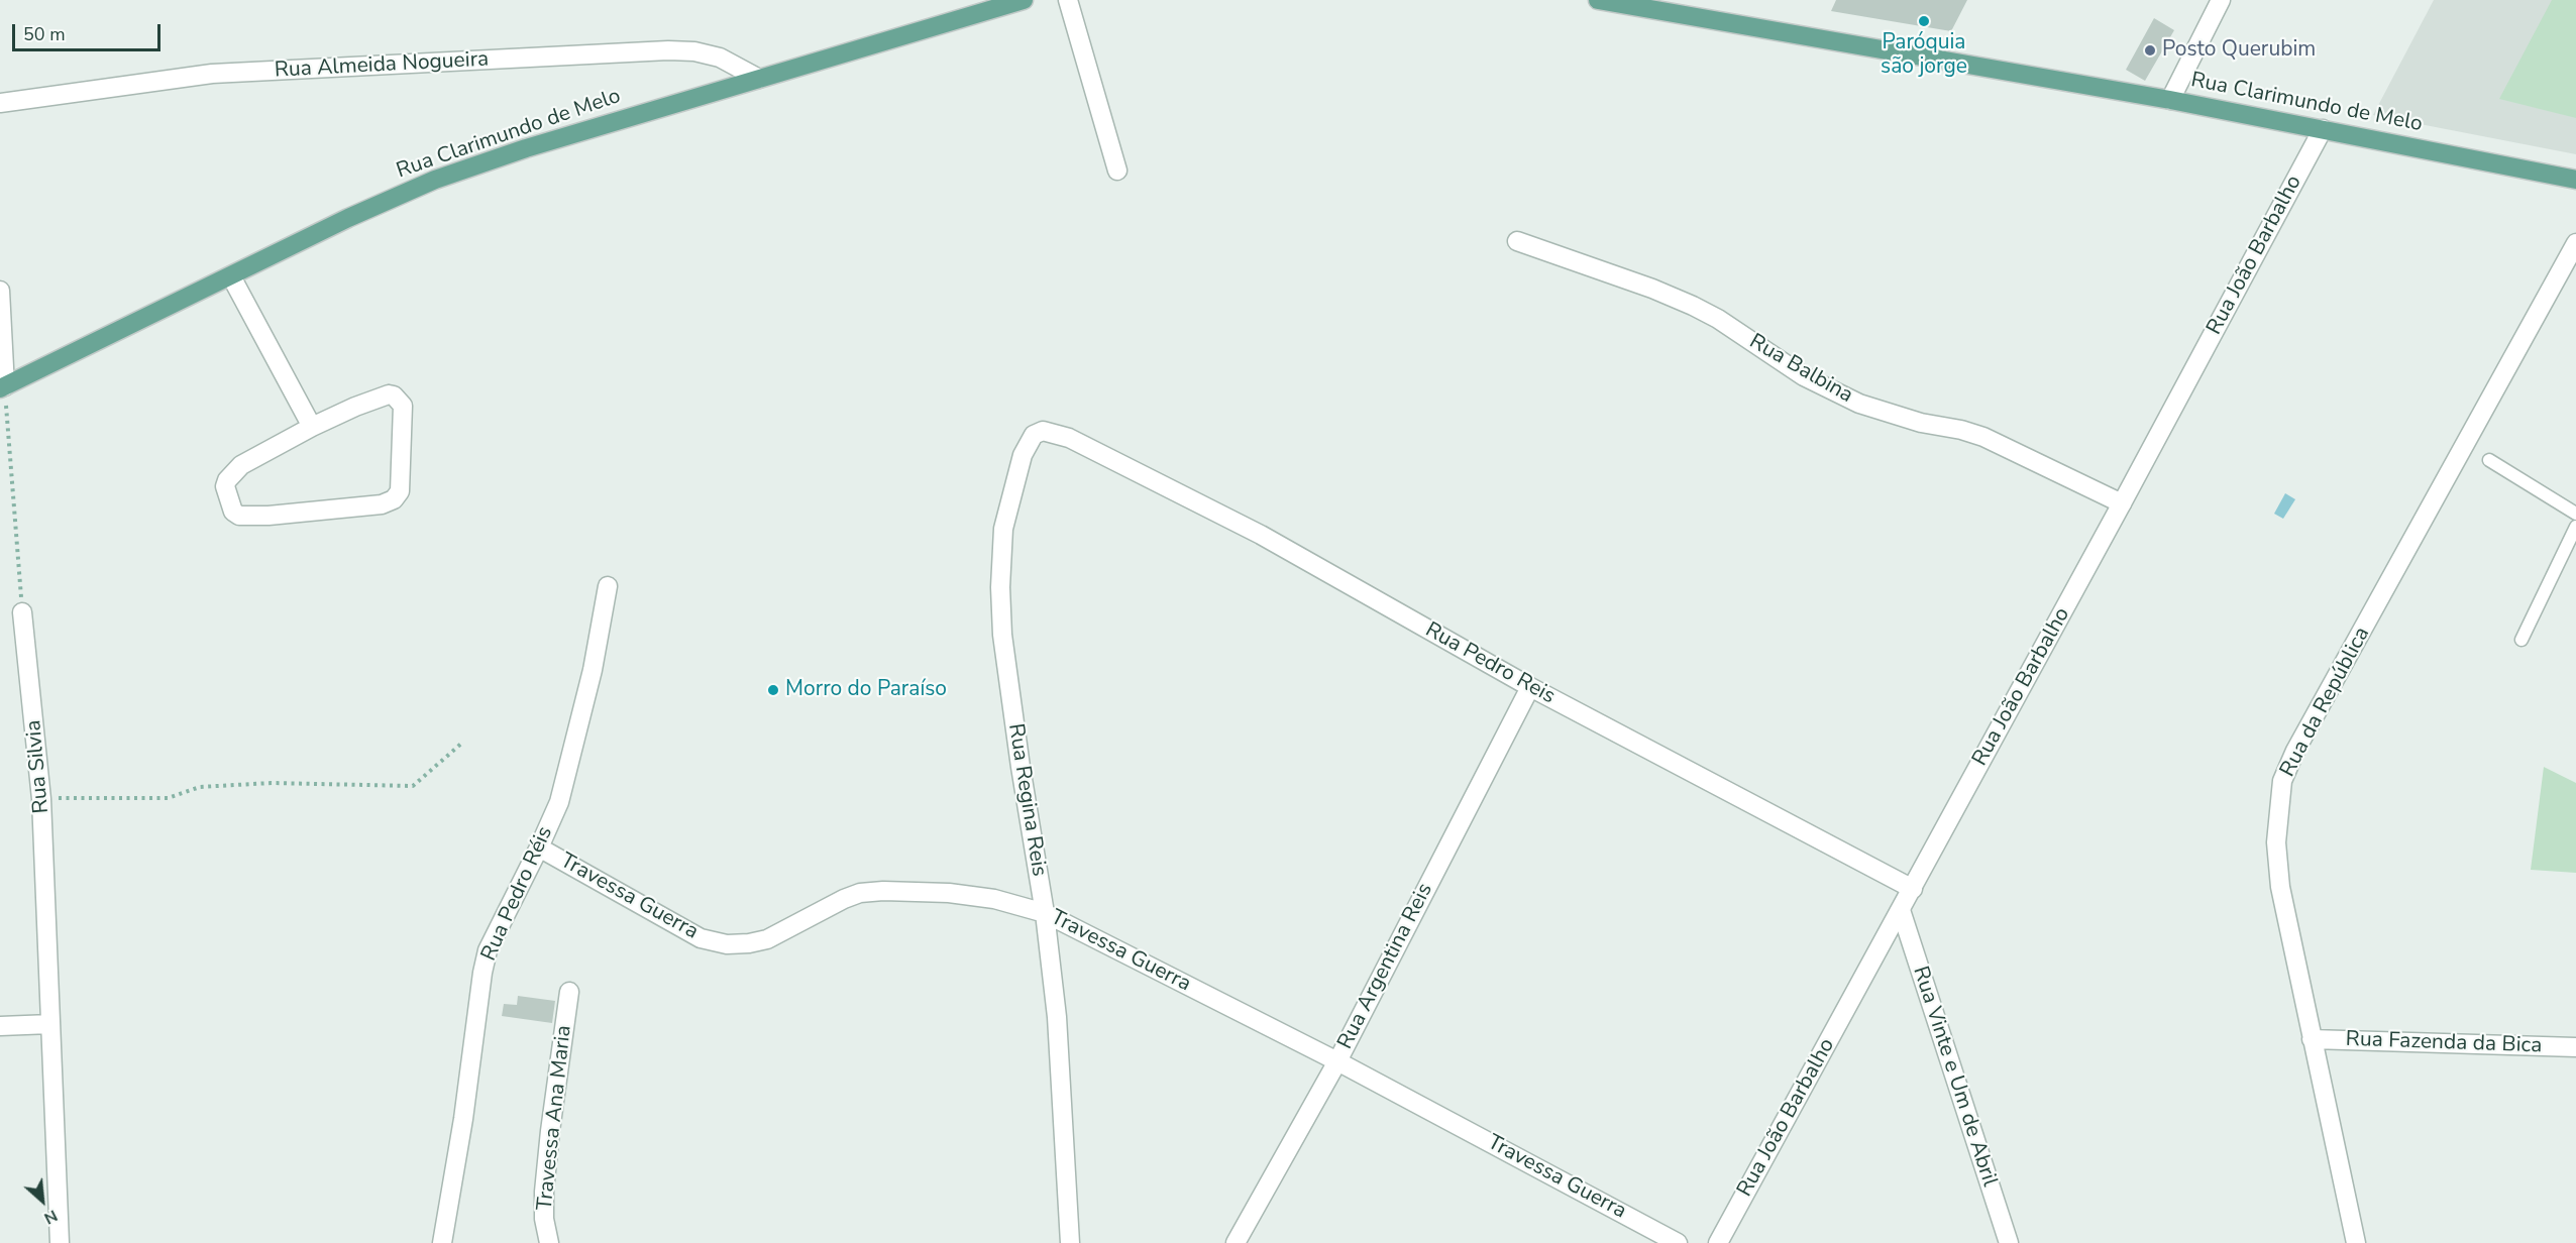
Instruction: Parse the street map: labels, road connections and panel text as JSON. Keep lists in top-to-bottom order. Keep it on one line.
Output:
{"streets":{"main road":["Rua Clarimundo de Melo"],"street":["Rua Almeida Nogueira","Rua João Barbalho","Rua Balbina","Rua Pedro Reis","Rua da República","Rua Silvia","Rua Regina Reis","Rua Pedro Réis","Travessa Guerra","Rua Argentina Reis","Rua Fazenda da Bica","Rua Vinte e Um de Abril","Travessa Ana Maria"]},"crossings":[["Rua Almeida Nogueira","Rua Clarimundo de Melo"],["Rua Clarimundo de Melo","Rua João Barbalho"],["Rua João Barbalho","Rua Balbina"],["Rua João Barbalho","Rua Pedro Reis"],["Rua João Barbalho","Rua Vinte e Um de Abril"],["Rua Pedro Reis","Rua Regina Reis"],["Rua Pedro Reis","Rua Argentina Reis"],["Rua da República","Rua Fazenda da Bica"],["Rua Regina Reis","Travessa Guerra"],["Rua Pedro Réis","Travessa Guerra"],["Travessa Guerra","Rua Argentina Reis"]],"places":["Paróquia são jorge","Posto Querubim","Morro do Paraíso"],"scale_bar":"50 m","north":"bottom right"}
